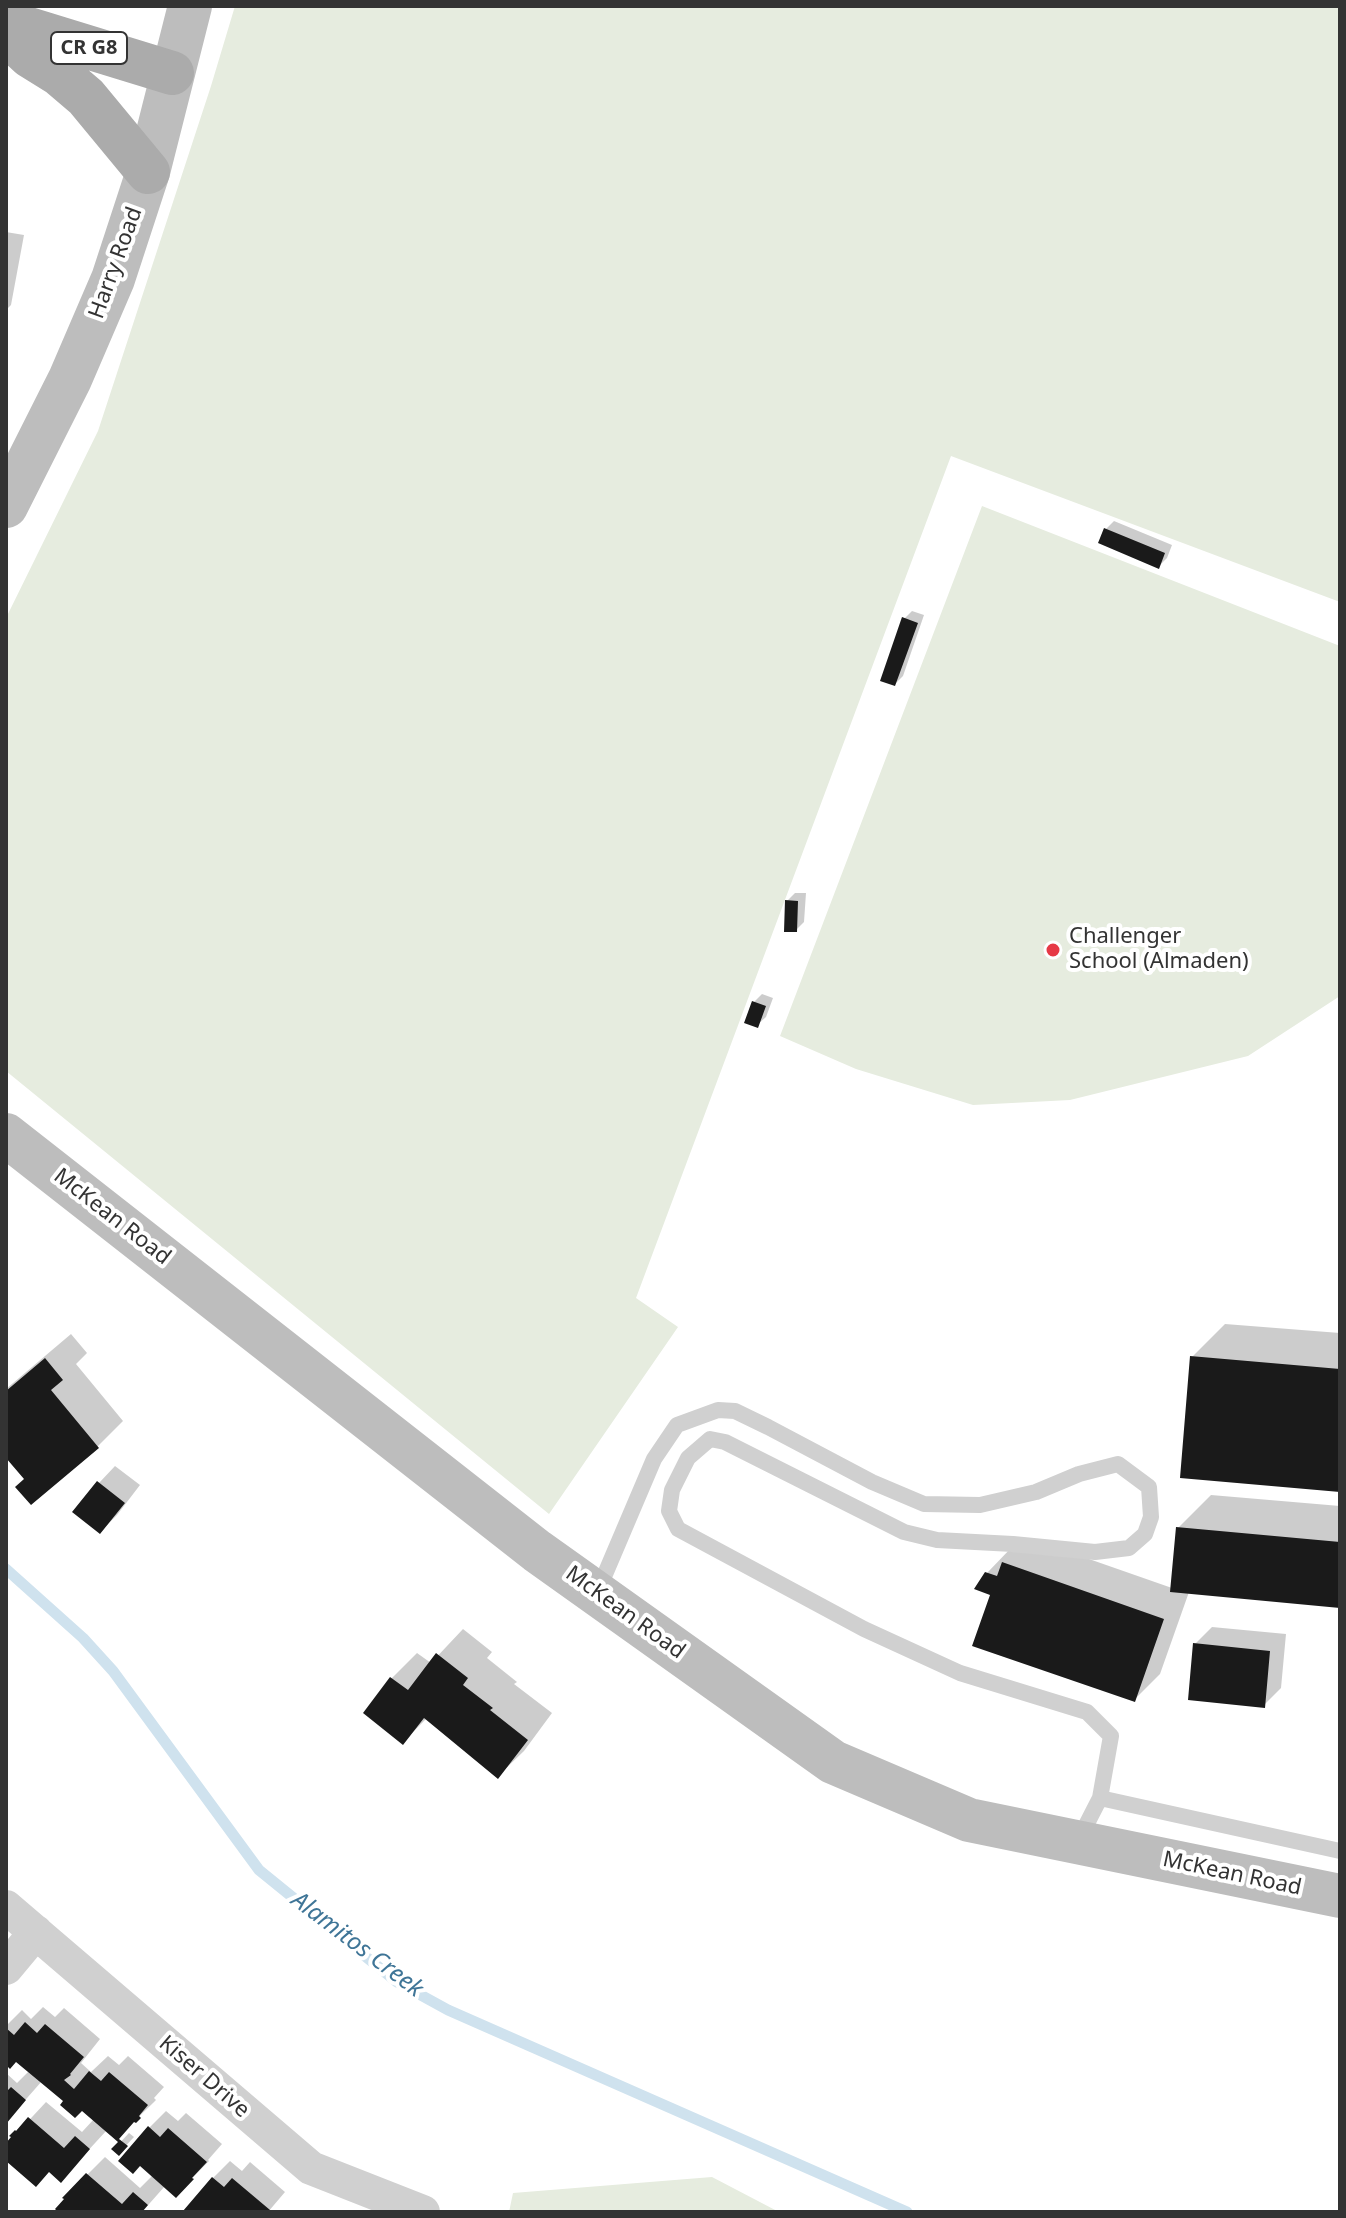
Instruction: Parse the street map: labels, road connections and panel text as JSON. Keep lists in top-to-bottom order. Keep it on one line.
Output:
{"streets":{"main road":["CR G8","Harry Road","McKean Road"],"street":["Kiser Drive"]},"crossings":[["CR G8","Harry Road"]],"water":["Alamitos Creek"],"places":["Challenger School (Almaden)"]}
